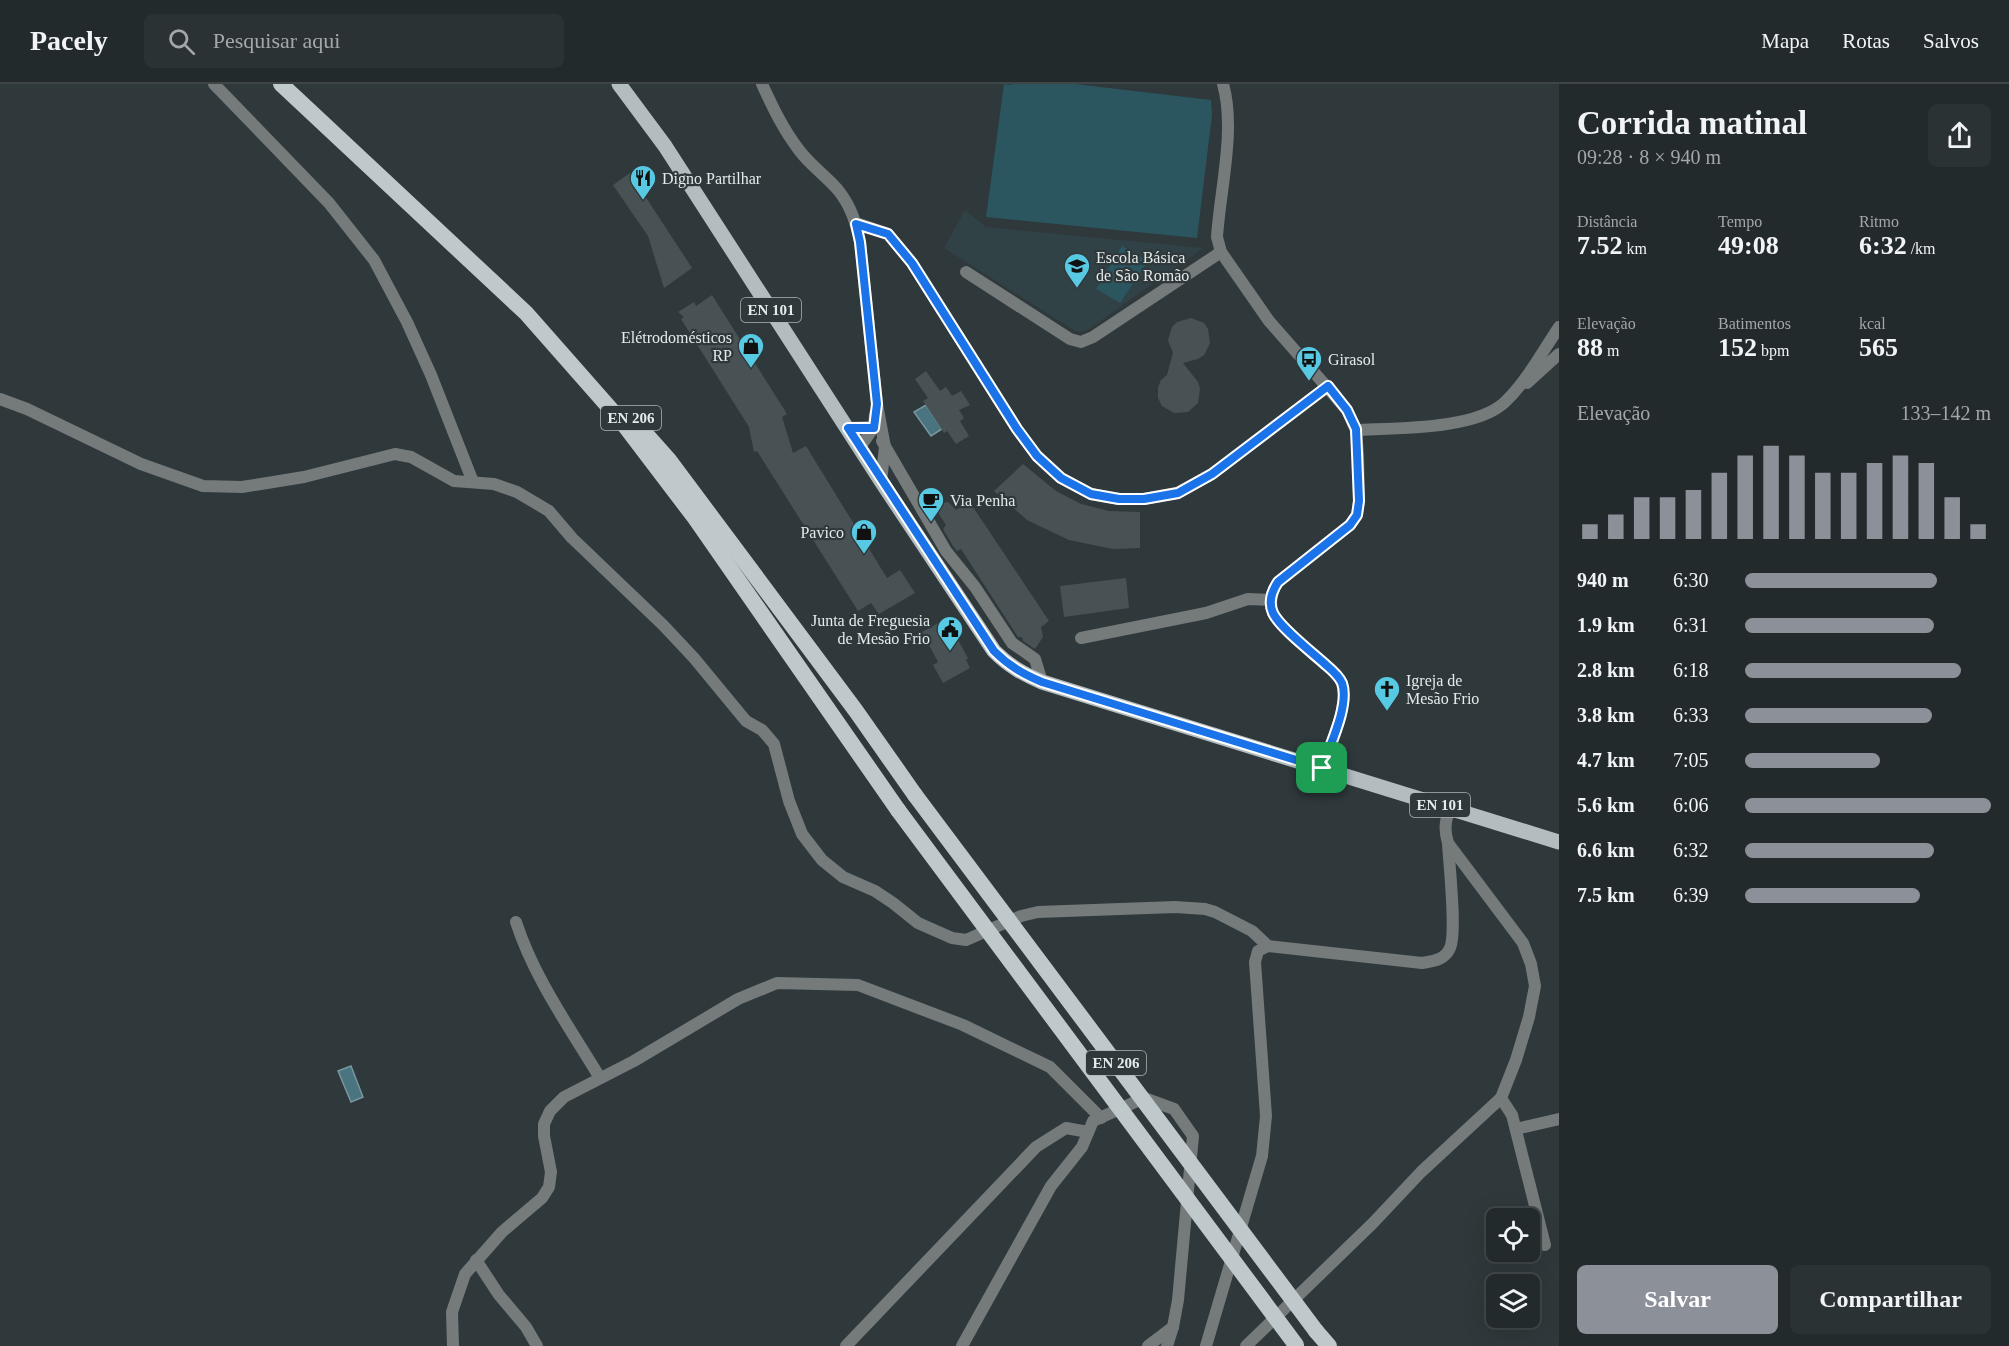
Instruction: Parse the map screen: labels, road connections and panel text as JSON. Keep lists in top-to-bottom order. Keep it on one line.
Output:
{"streets":{"highway":["EN 206"],"main road":["EN 101"]},"places":{"restaurant":["Digno Partilhar"],"school or university":["Escola Básica de São Romão"],"shop":["Elétrodomésticos RP","Pavico"],"bus stop":["Girasol"],"cafe":["Via Penha"],"public building":["Junta de Freguesia de Mesão Frio"],"church":["Igreja de Mesão Frio"]},"page":{"header":"Pacely","search":"Pesquisar aqui","nav":["Mapa","Rotas","Salvos"],"heading":["Corrida matinal","09:28 · 8 × 940 m"],"stats":[["Distância","7.52 km"],["Tempo","49:08"],["Ritmo","6:32 /km"],["Elevação","88 m"],["Batimentos","152 bpm"],["kcal","565"]],"chart":["Elevação","133–142 m"],"list":[{"name":"940 m","note":"6:30"},{"name":"1.9 km","note":"6:31"},{"name":"2.8 km","note":"6:18"},{"name":"3.8 km","note":"6:33"},{"name":"4.7 km","note":"7:05"},{"name":"5.6 km","note":"6:06"},{"name":"6.6 km","note":"6:32"},{"name":"7.5 km","note":"6:39"}],"buttons":["Salvar","Compartilhar"]}}
